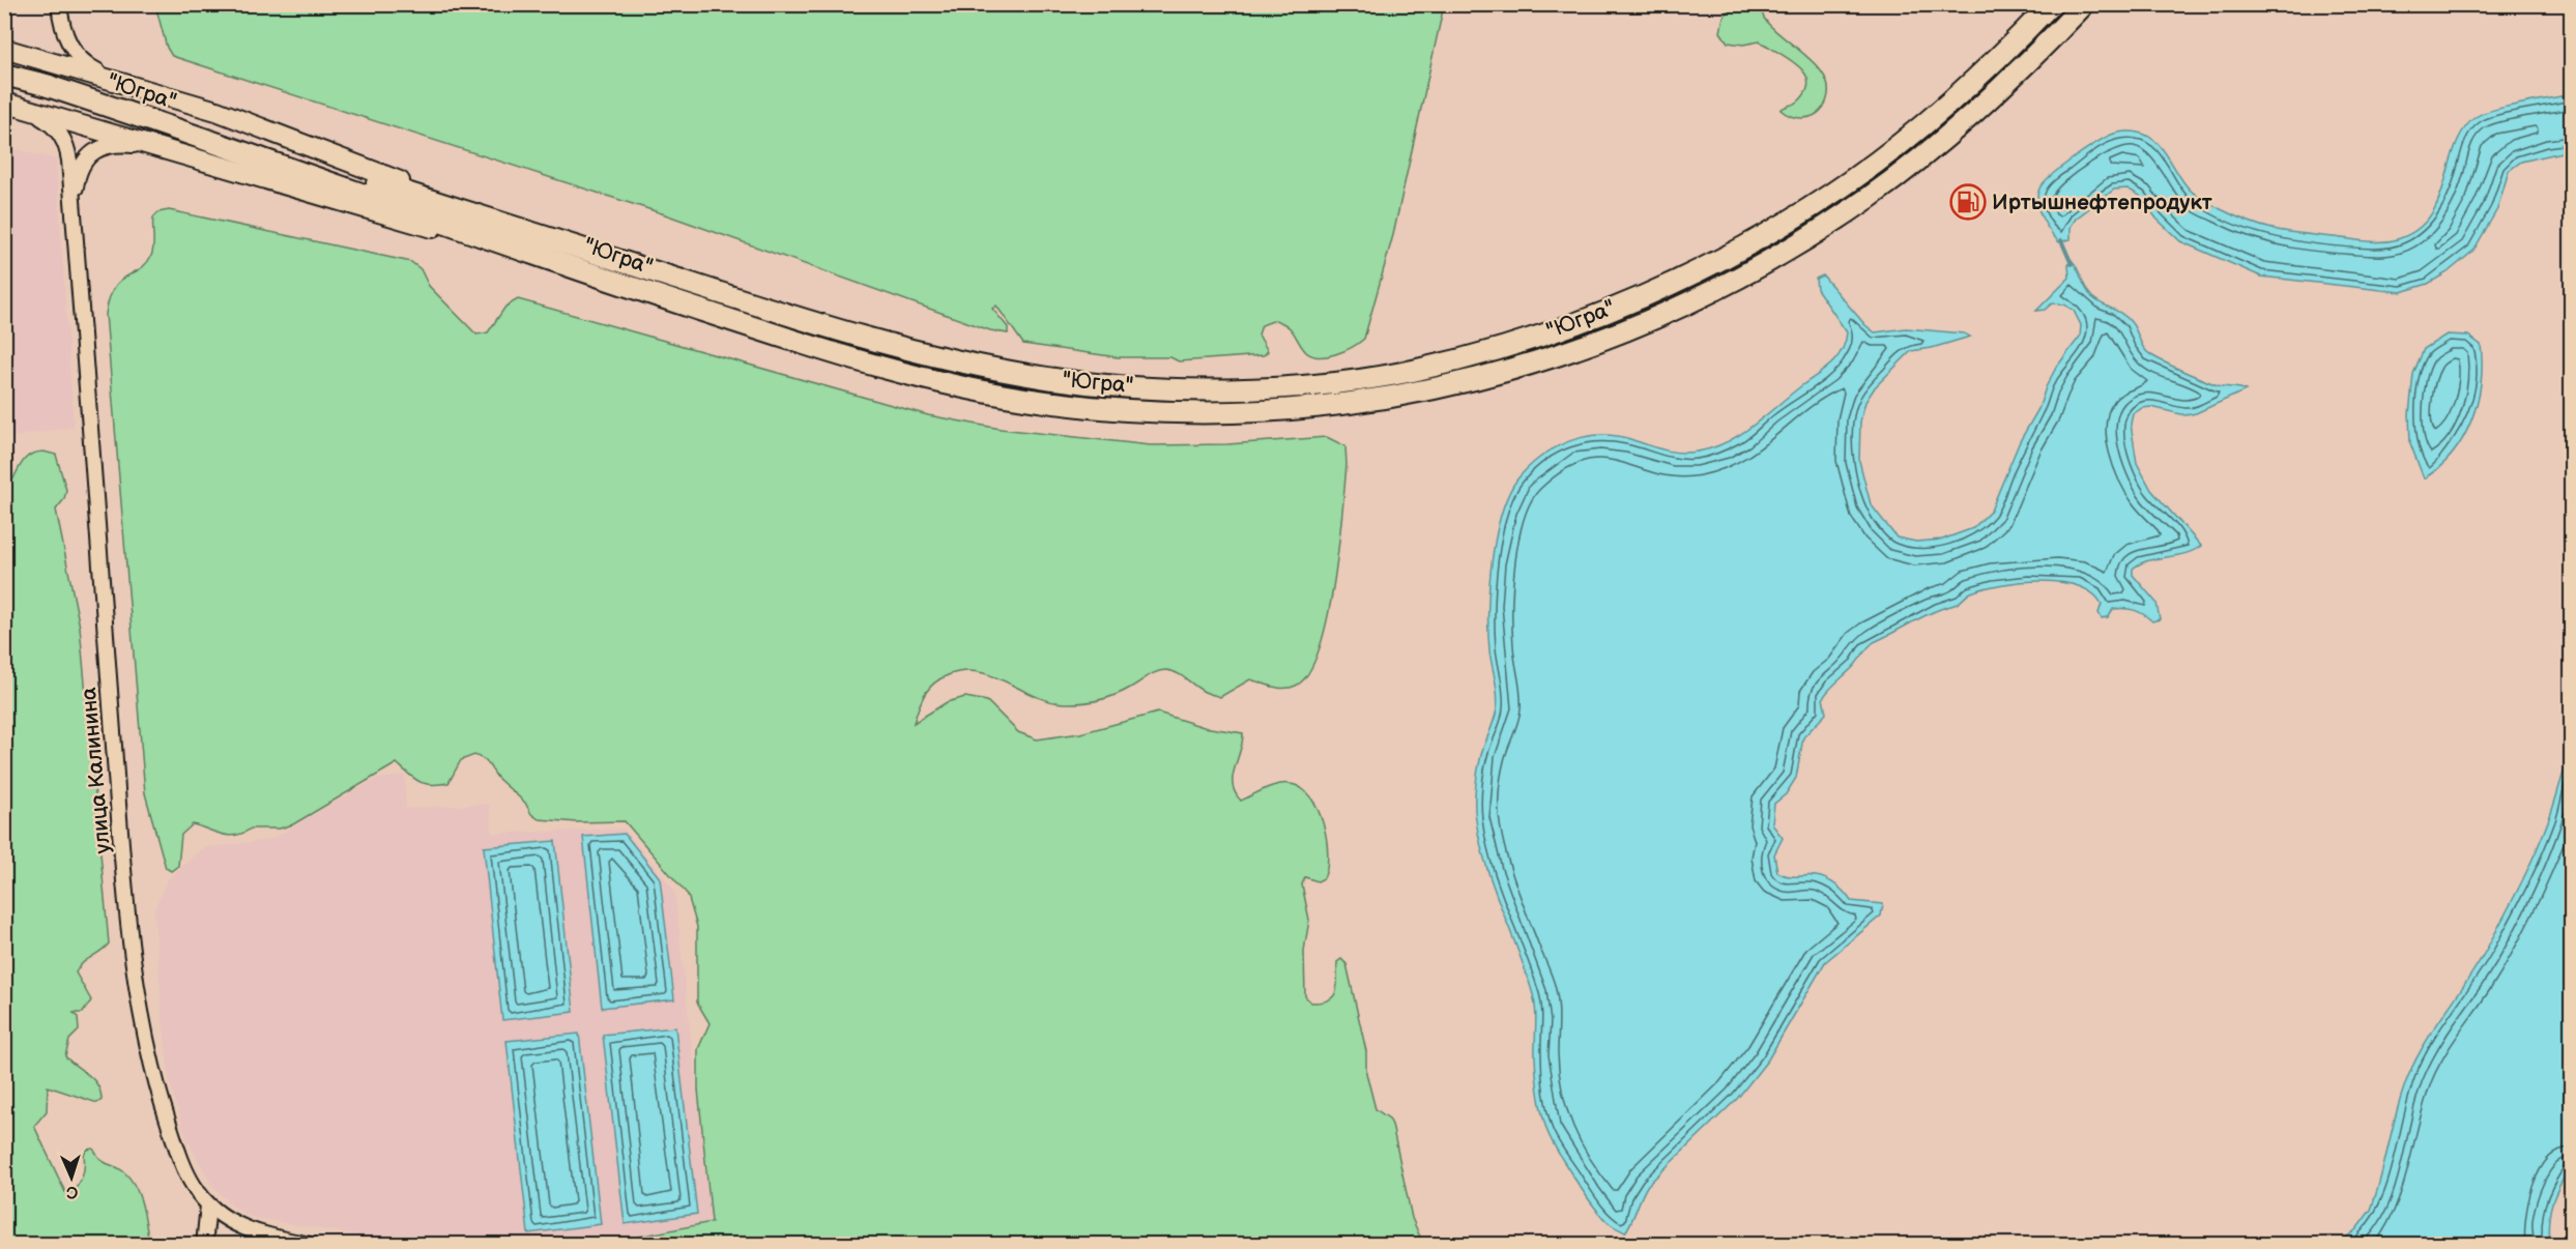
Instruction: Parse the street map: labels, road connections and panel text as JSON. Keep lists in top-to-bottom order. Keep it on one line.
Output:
{"streets":{"highway":["\"Югра\""],"street":["улица Калинина"]},"places":{"fuel station":["Иртышнефтепродукт"]},"north":"bottom"}
